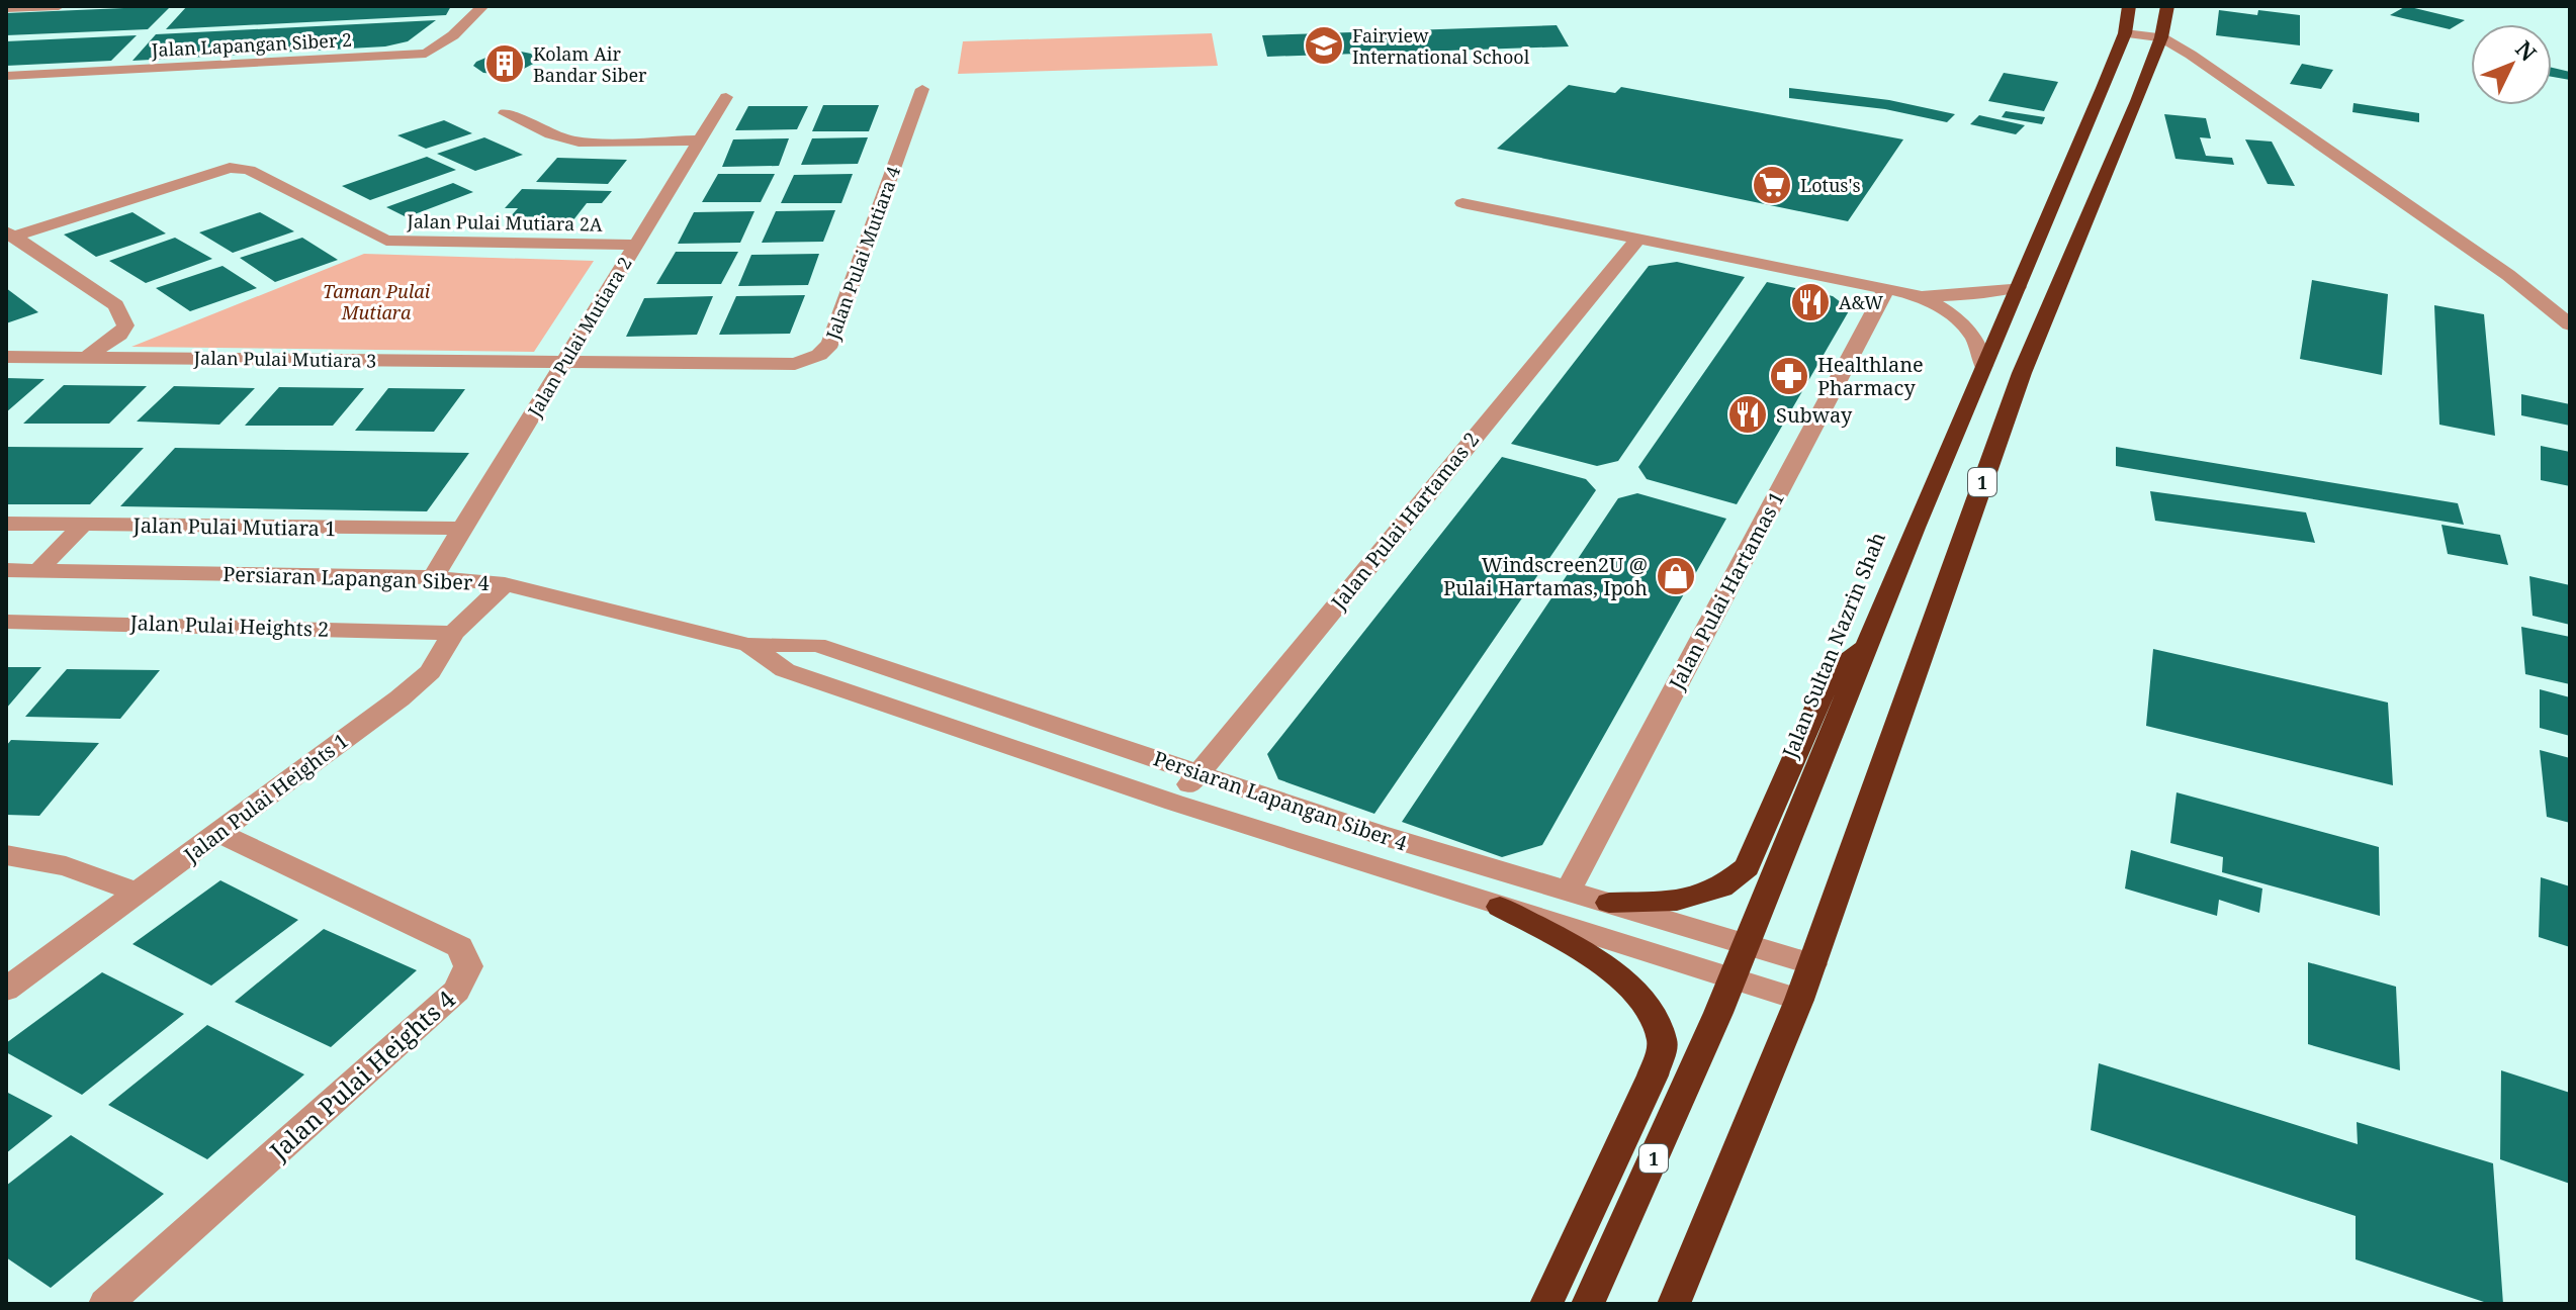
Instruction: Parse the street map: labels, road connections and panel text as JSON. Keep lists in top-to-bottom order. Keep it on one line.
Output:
{"streets":{"highway":["1","Jalan Sultan Nazrin Shah"],"street":["Jalan Lapangan Siber 2","Jalan Pulai Mutiara 2A","Jalan Pulai Mutiara 4","Jalan Pulai Mutiara 2","Jalan Pulai Mutiara 3","Jalan Pulai Hartamas 2","Jalan Pulai Mutiara 1","Persiaran Lapangan Siber 4","Jalan Pulai Hartamas 1","Jalan Pulai Heights 2","Jalan Pulai Heights 1","Jalan Pulai Heights 4"]},"crossings":[["Jalan Pulai Mutiara 2A","Jalan Pulai Mutiara 2"],["Jalan Pulai Mutiara 4","Jalan Pulai Mutiara 2"],["Jalan Pulai Mutiara 4","Jalan Pulai Mutiara 3"],["Jalan Pulai Mutiara 2","Jalan Pulai Mutiara 3"],["Jalan Pulai Mutiara 2","Jalan Pulai Mutiara 1"],["Jalan Pulai Mutiara 2","Persiaran Lapangan Siber 4"],["1","Persiaran Lapangan Siber 4"],["Jalan Pulai Hartamas 2","Persiaran Lapangan Siber 4"],["Persiaran Lapangan Siber 4","Jalan Pulai Hartamas 1"],["Persiaran Lapangan Siber 4","Jalan Sultan Nazrin Shah"],["Persiaran Lapangan Siber 4","Jalan Pulai Heights 1"],["Jalan Pulai Heights 2","Jalan Pulai Heights 1"],["Jalan Pulai Heights 1","Jalan Pulai Heights 4"]],"parks":["Taman Pulai Mutiara"],"places":{"school or university":["Fairview International School"],"building":["Kolam Air Bandar Siber"],"supermarket":["Lotus's"],"restaurant":["A&W","Subway"],"pharmacy":["Healthlane Pharmacy"],"shop":["Windscreen2U @ Pulai Hartamas, Ipoh"]},"north":"top right"}
